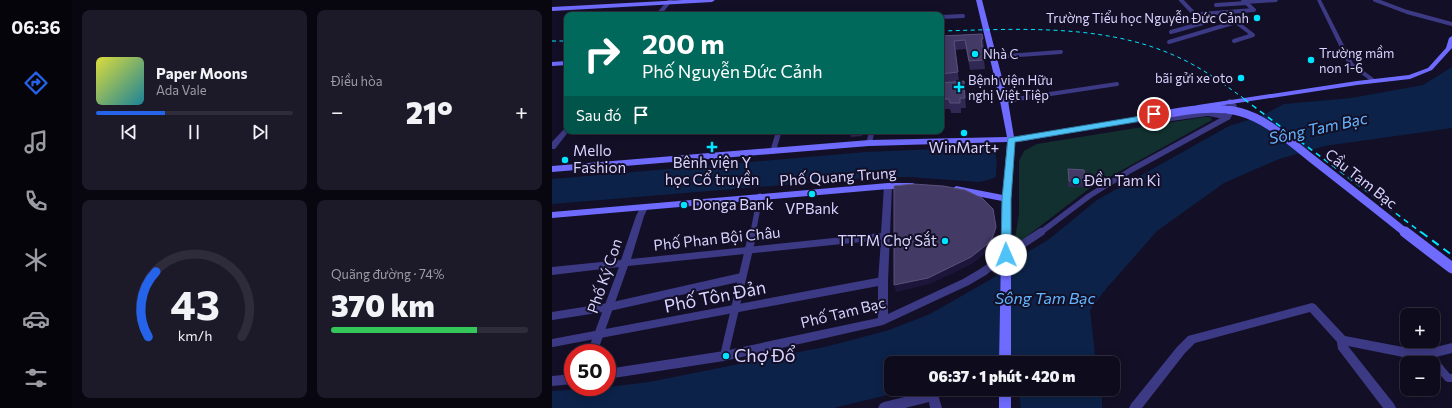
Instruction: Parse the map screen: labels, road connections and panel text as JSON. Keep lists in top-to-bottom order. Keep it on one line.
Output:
{"streets":{"main road":["Phố Quang Trung","Cầu Tam Bạc"],"street":["Phố Phan Bội Châu","Phố Ký Con","Phố Tôn Đản","Phố Tam Bạc"]},"crossings":[["Phố Quang Trung","Phố Ký Con"],["Phố Phan Bội Châu","Phố Ký Con"],["Phố Ký Con","Phố Tôn Đản"]],"water":["Sông Tam Bạc"],"places":{"other":["Trường Tiểu học Nguyễn Đức Cảnh","Nhà C","Trường mầm non 1-6","bãi gửi xe oto","WinMart+","Mello Fashion","Đền Tam Kì","VPBank","Donga Bank","TTTM Chợ Sắt","Chợ Đổ"],"health":["Bệnh viện Hữu nghị Việt Tiệp","Bênh viện Y học Cổ truyền"]},"page":{"tabs":"06:36","tile":["Điều hòa",["Quãng đường · 74%","370 km"]],"turn":["200 m","Phố Nguyễn Đức Cảnh"],"song":["Paper Moons","Ada Vale"],"heat":["−","21°","+"],"then":"Sau đó","map_buttons":["+","−"],"limit":"50","trip":"06:37 · 1 phút · 420 m","gauge":["43","km/h"]}}
